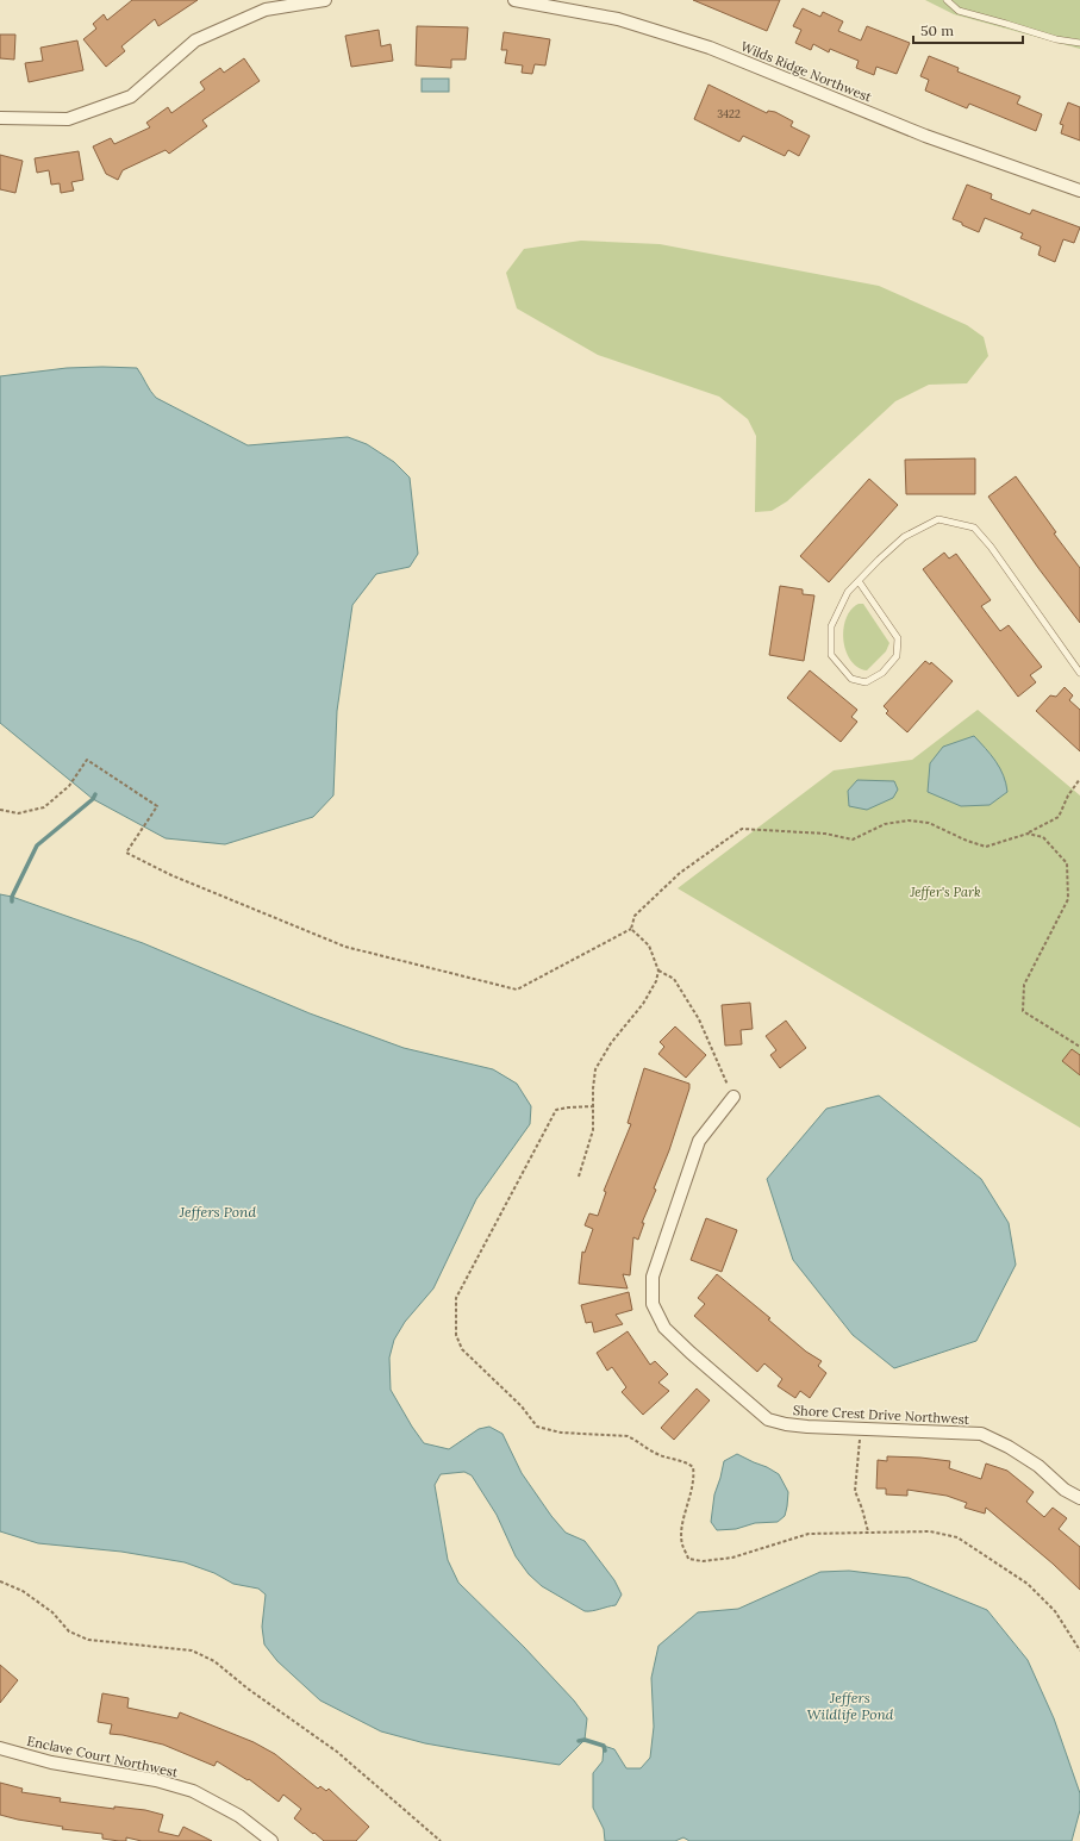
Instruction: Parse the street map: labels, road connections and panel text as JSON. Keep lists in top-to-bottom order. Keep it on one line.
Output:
{"streets":{"street":["Wilds Ridge Northwest","Shore Crest Drive Northwest","Enclave Court Northwest"]},"water":["Jeffers Pond","Jeffers Wildlife Pond"],"parks":["Jeffer's Park"],"house_numbers":["3422"],"scale_bar":"50 m"}
